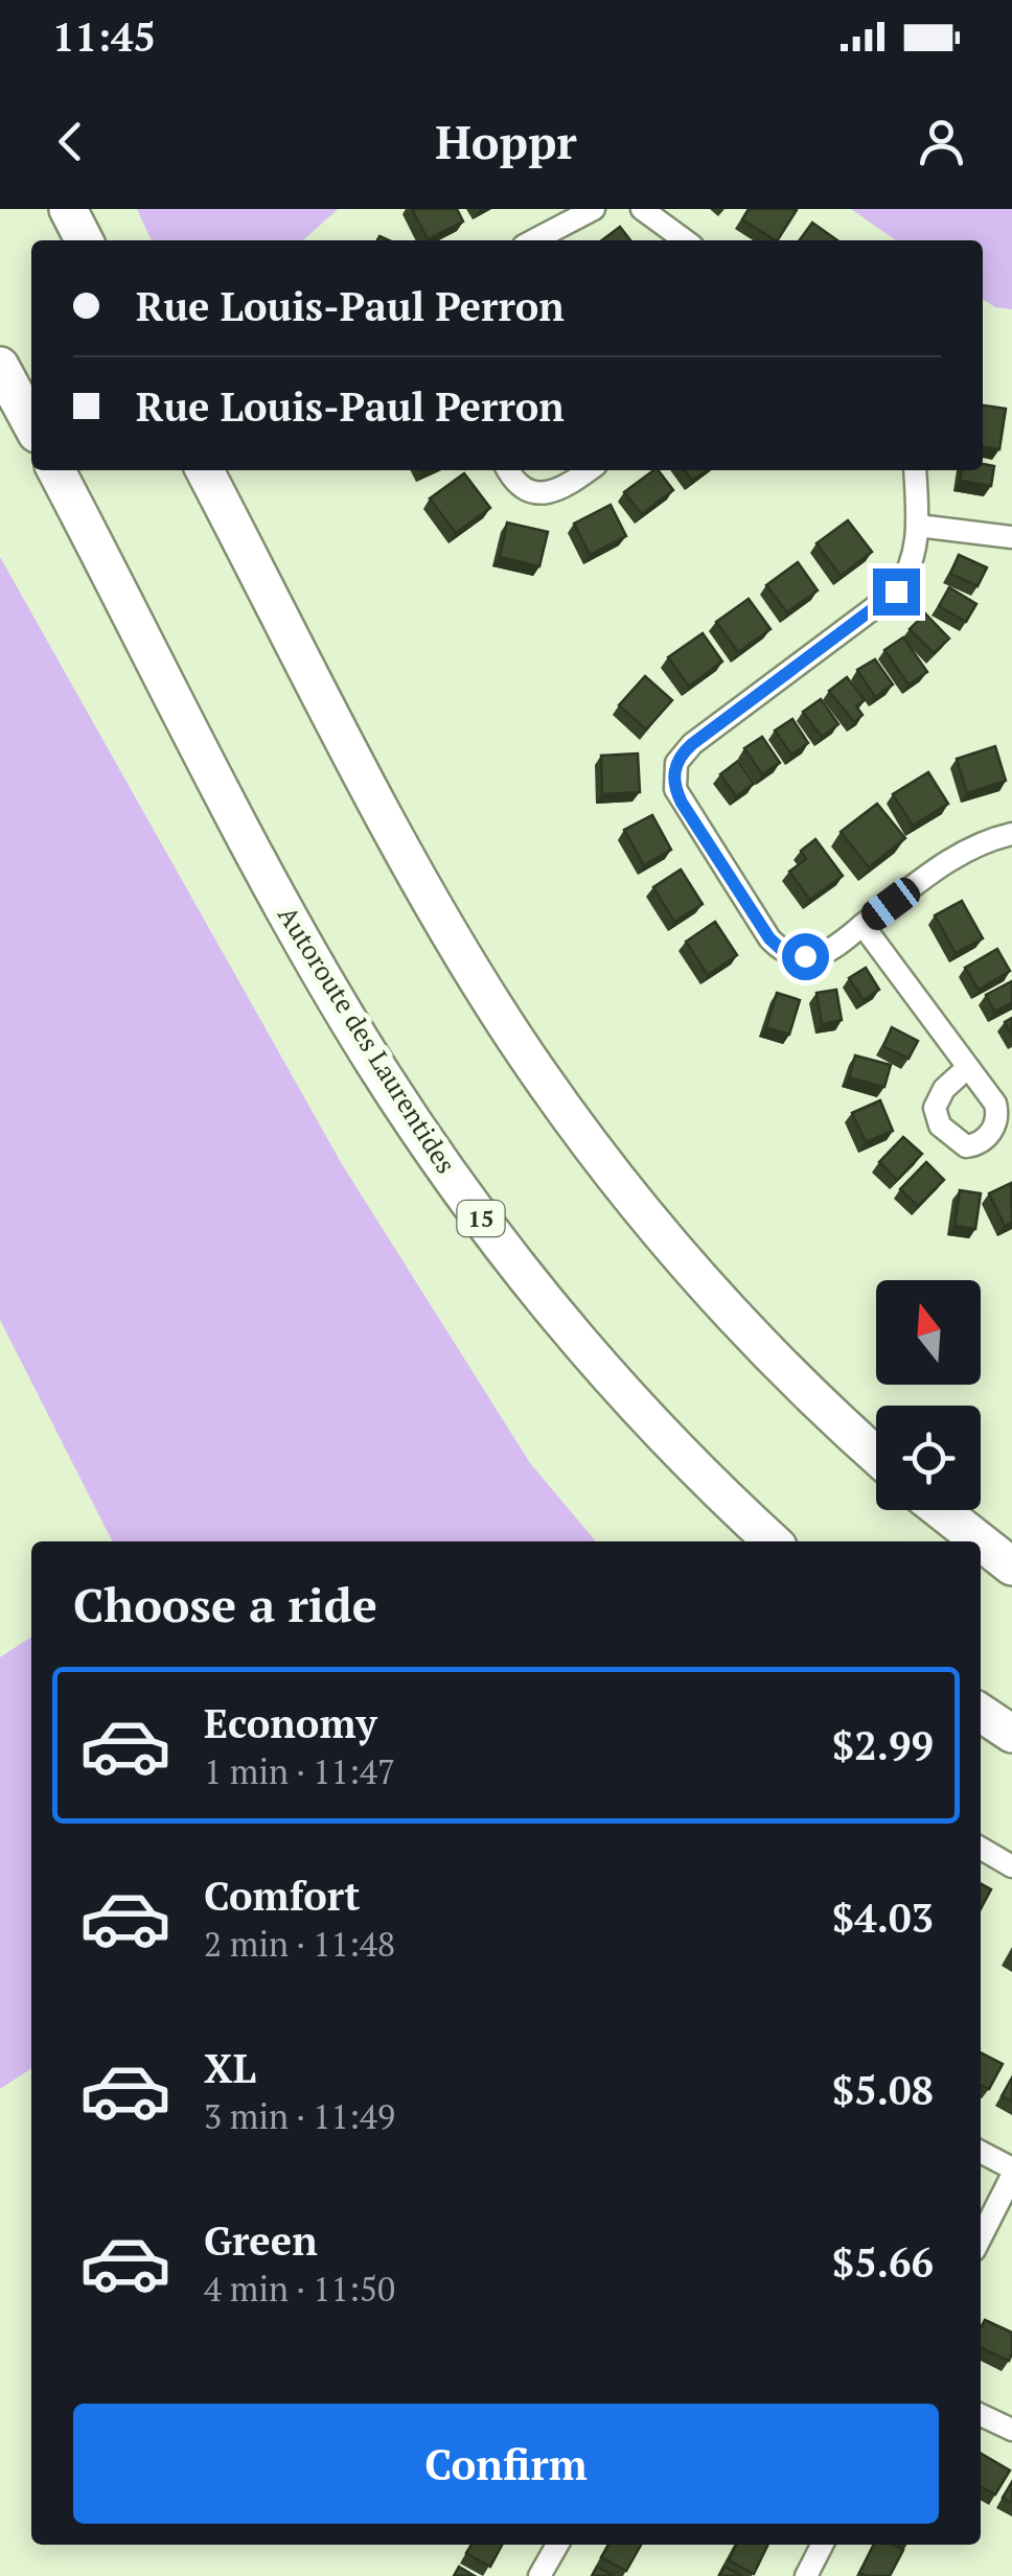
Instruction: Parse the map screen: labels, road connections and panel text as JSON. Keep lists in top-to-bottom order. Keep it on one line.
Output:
{"streets":{"highway":["Autoroute des Laurentides","15"]},"north":"top","page":{"status":"11:45","header":"Hoppr","banner":["Rue Louis-Paul Perron","Rue Louis-Paul Perron"],"heading":"Choose a ride","list":[{"name":"Economy","note":"1 min · 11:47","value":"$2.99"},{"name":"Comfort","note":"2 min · 11:48","value":"$4.03"},{"name":"XL","note":"3 min · 11:49","value":"$5.08"},{"name":"Green","note":"4 min · 11:50","value":"$5.66"}],"buttons":"Confirm"}}
